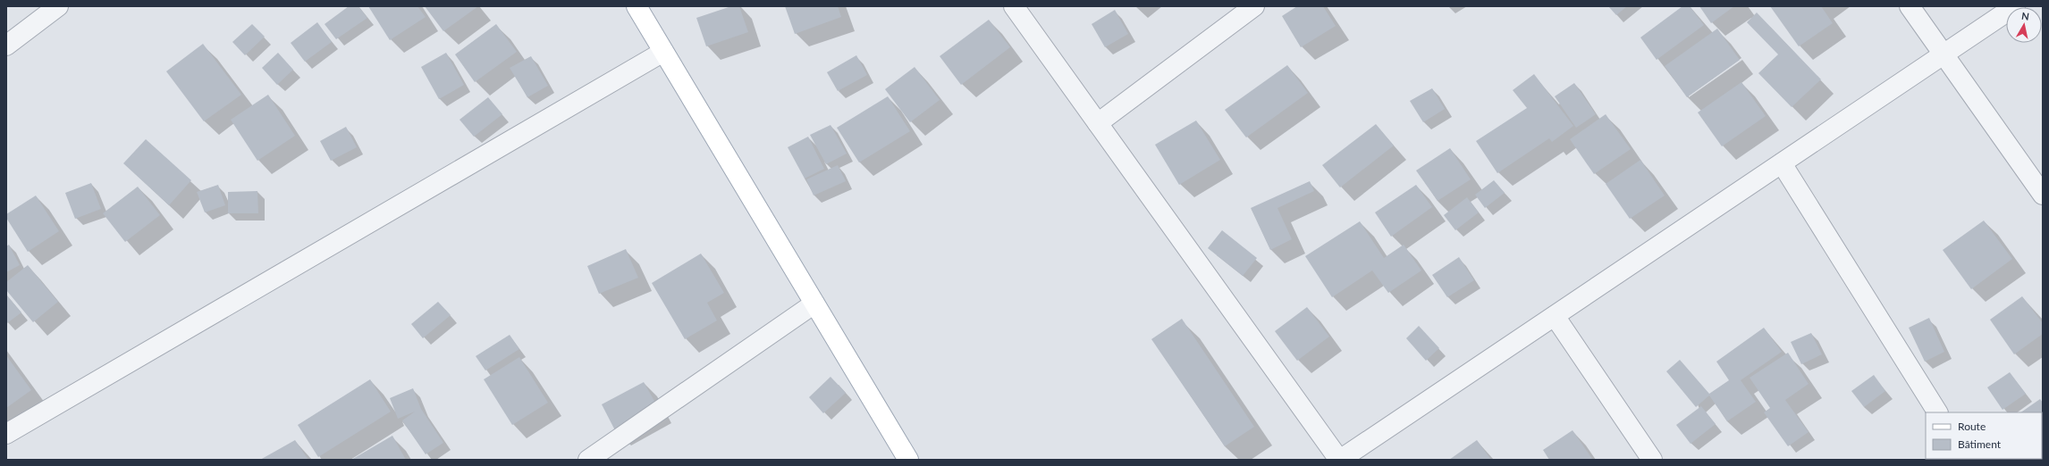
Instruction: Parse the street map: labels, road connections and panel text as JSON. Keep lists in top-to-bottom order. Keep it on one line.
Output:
{"legend":["Route","Bâtiment"],"north":"top"}
